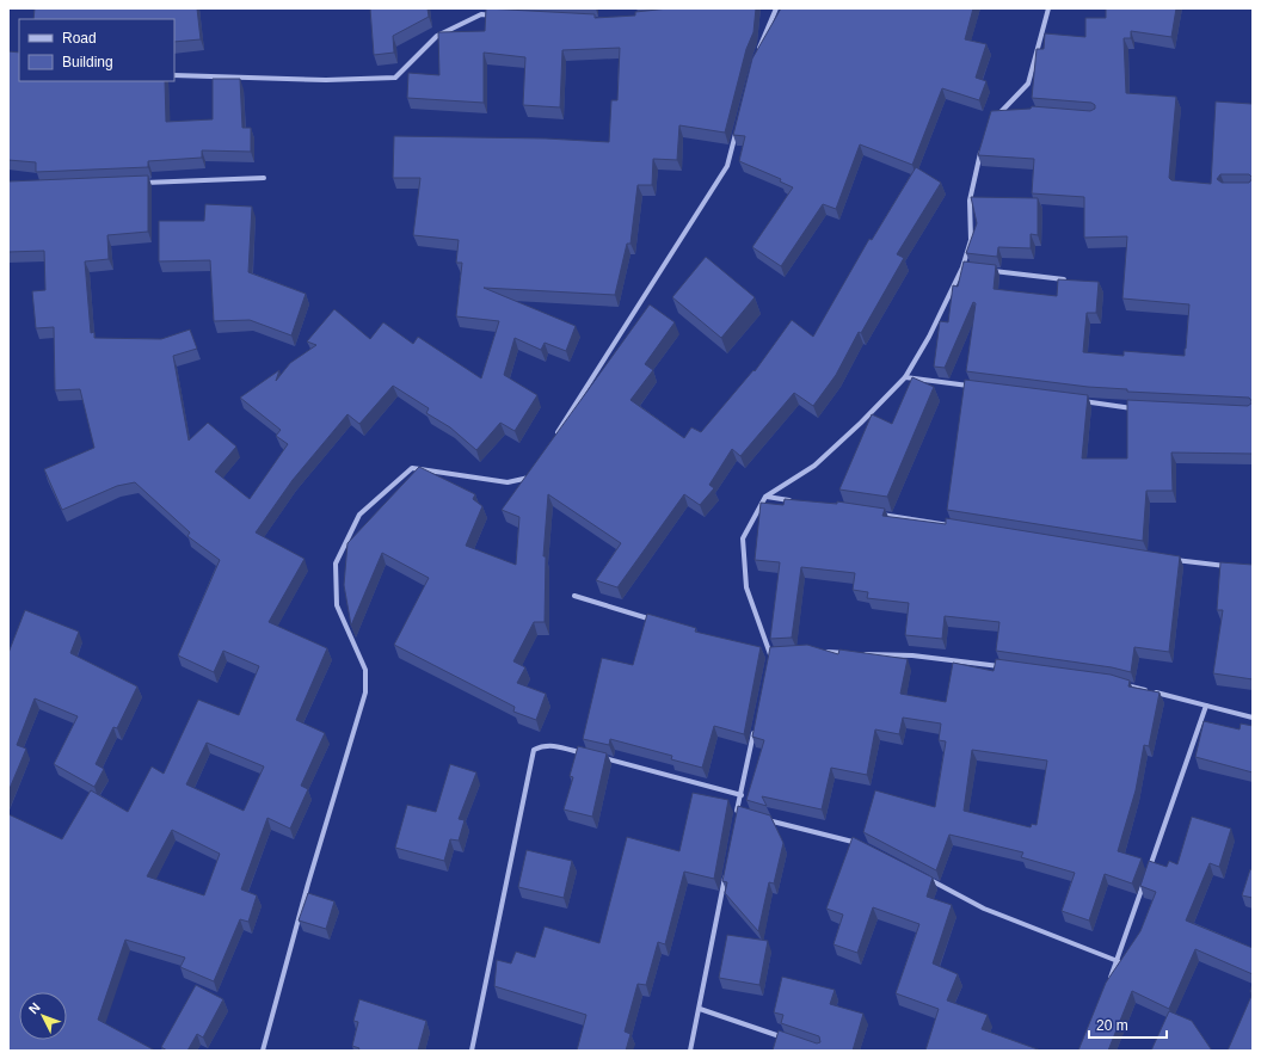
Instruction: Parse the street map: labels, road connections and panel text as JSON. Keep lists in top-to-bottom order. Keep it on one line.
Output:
{"legend":["Road","Building"],"scale_bar":"20 m","north":"top left"}
